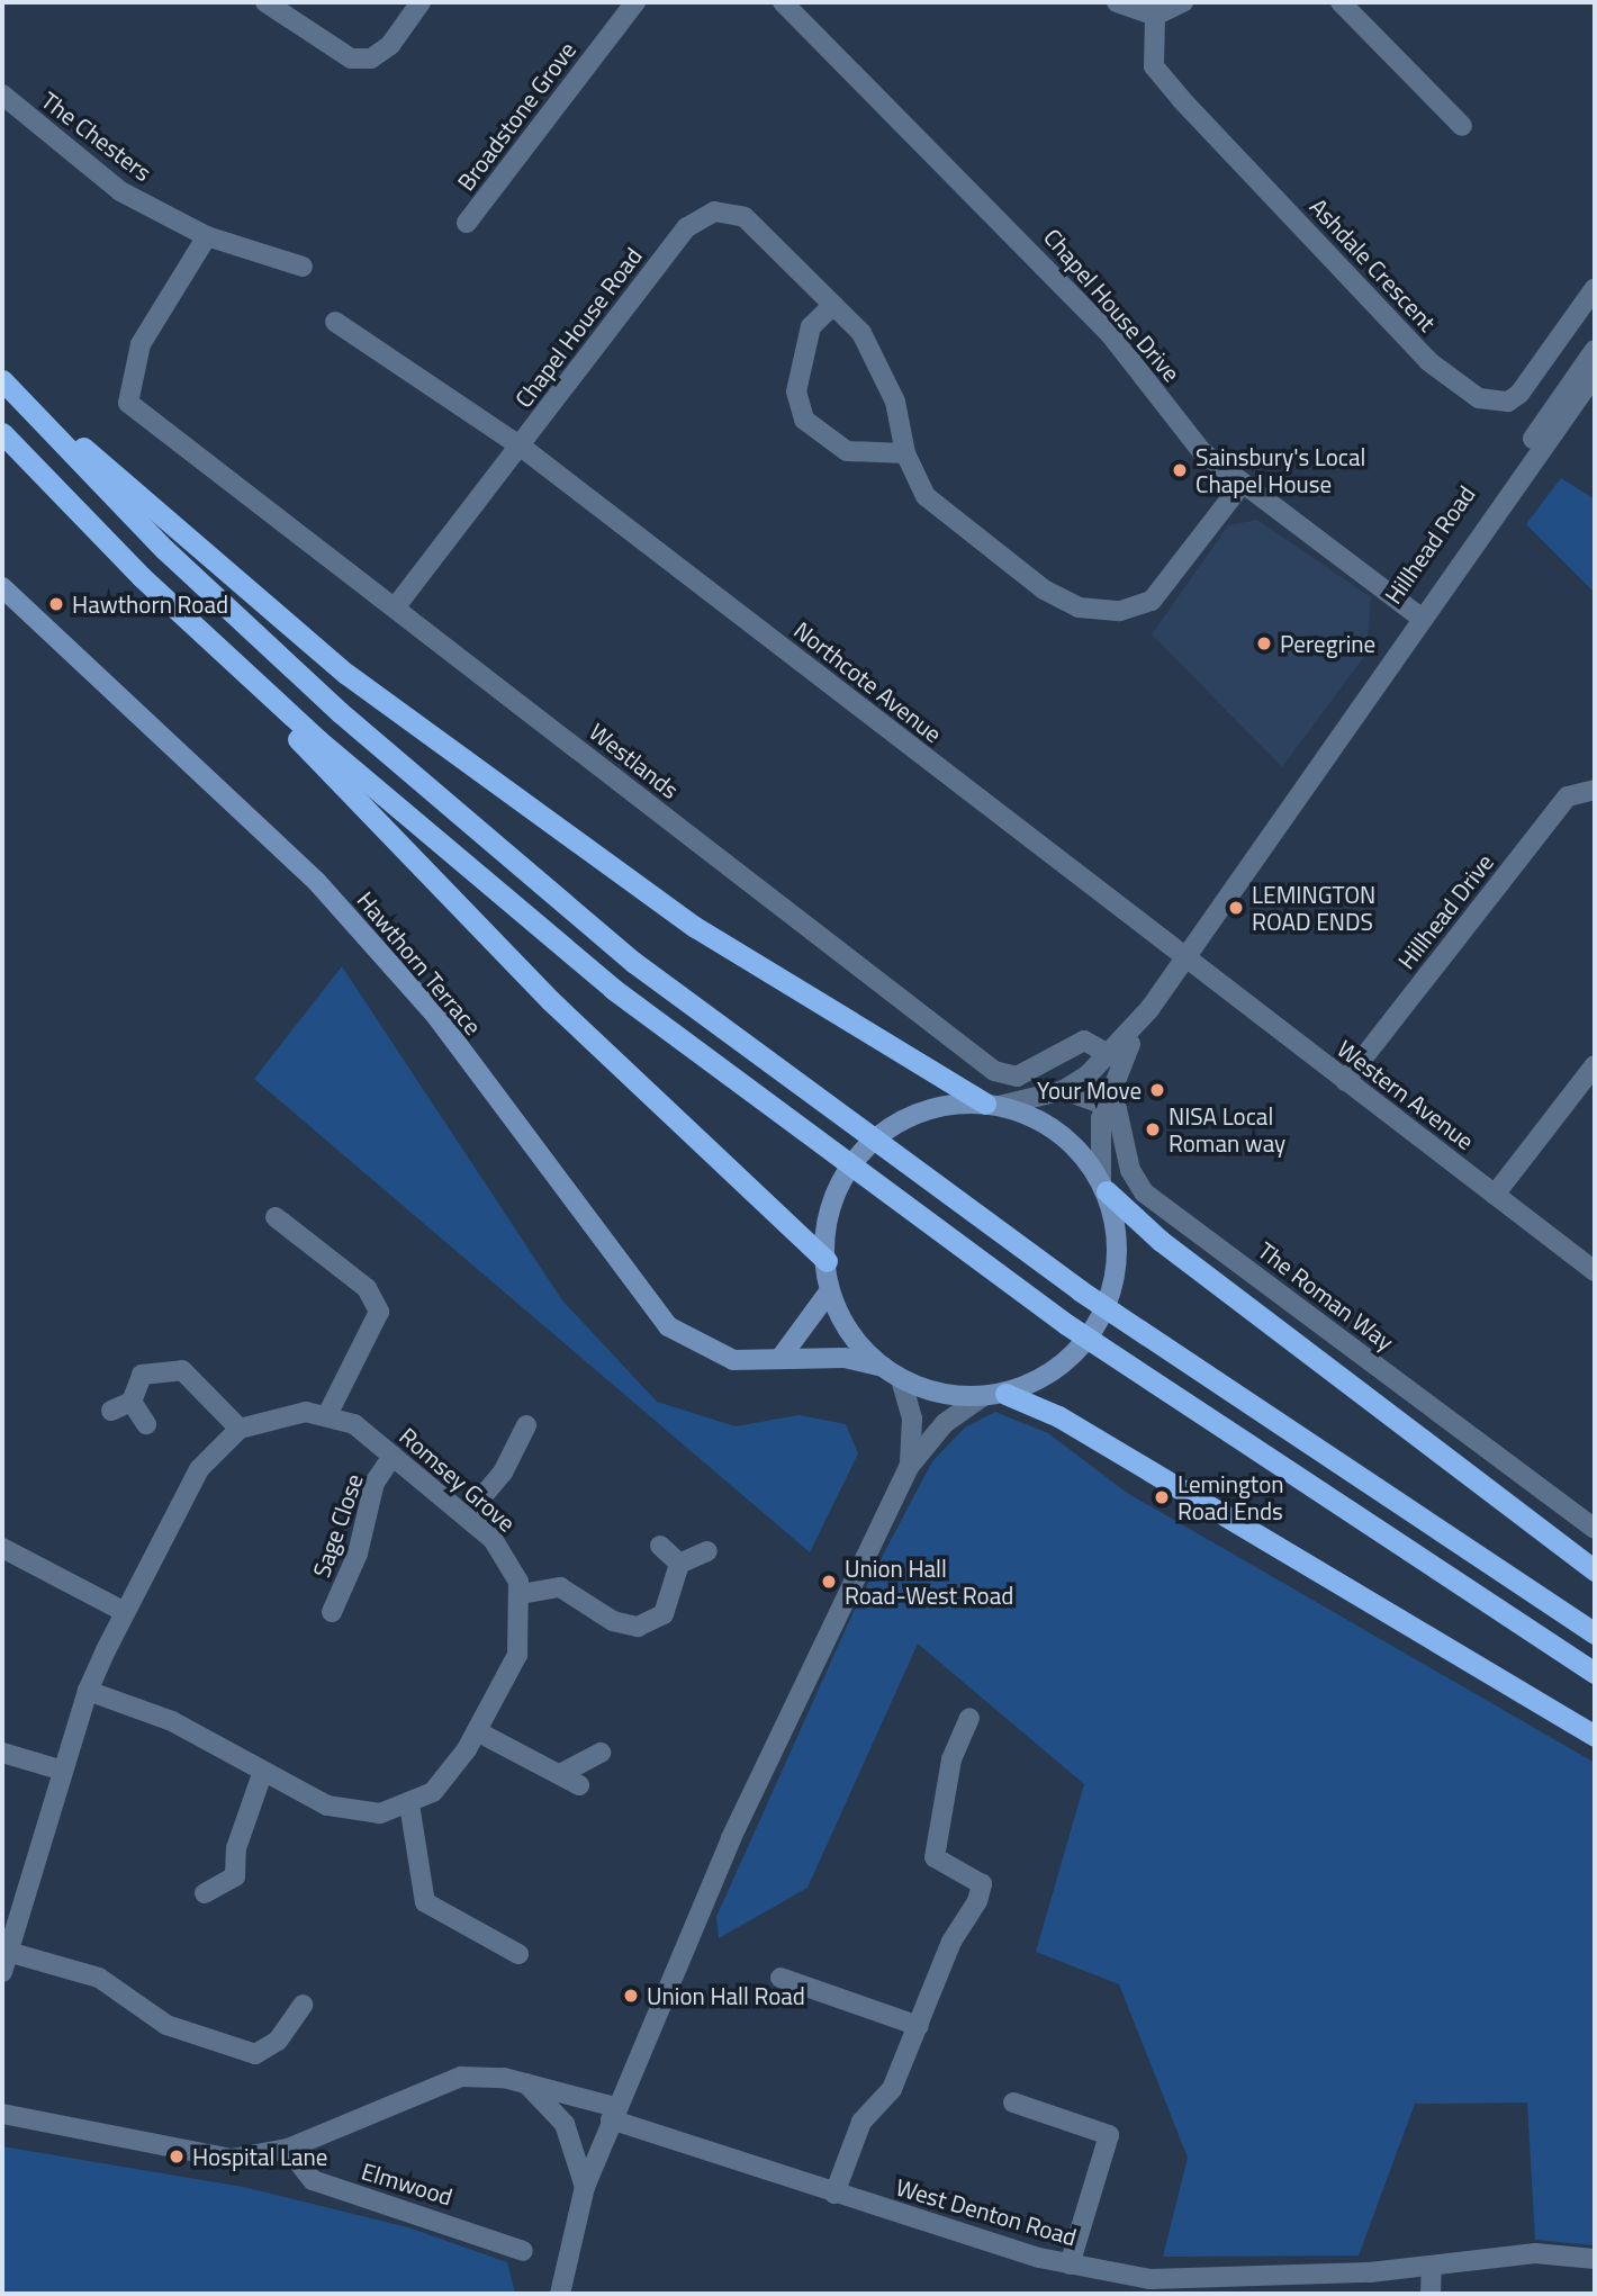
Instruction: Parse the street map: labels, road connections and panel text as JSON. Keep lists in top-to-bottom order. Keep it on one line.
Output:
{"streets":{"main road":["Hawthorn Terrace"],"street":["Broadstone Grove","The Chesters","Ashdale Crescent","Chapel House Drive","Chapel House Road","Hillhead Road","Northcote Avenue","Westlands","Hillhead Drive","Western Avenue","The Roman Way","Romsey Grove","Sage Close","Elmwood","West Denton Road"]},"crossings":[["The Chesters","Westlands"],["Chapel House Drive","Chapel House Road"],["Chapel House Drive","Hillhead Road"],["Chapel House Road","Northcote Avenue"],["Chapel House Road","Westlands"],["Hillhead Road","Northcote Avenue"],["Hillhead Road","Westlands"],["Hillhead Road","Western Avenue"],["Hillhead Road","The Roman Way"],["Northcote Avenue","Western Avenue"],["Hillhead Drive","Western Avenue"],["Romsey Grove","Sage Close"]],"places":["Sainsbury's Local Chapel House","Hawthorn Road","Peregrine","LEMINGTON ROAD ENDS","Your Move","NISA Local Roman way","Lemington Road Ends","Union Hall Road-West Road","Union Hall Road","Hospital Lane"]}
